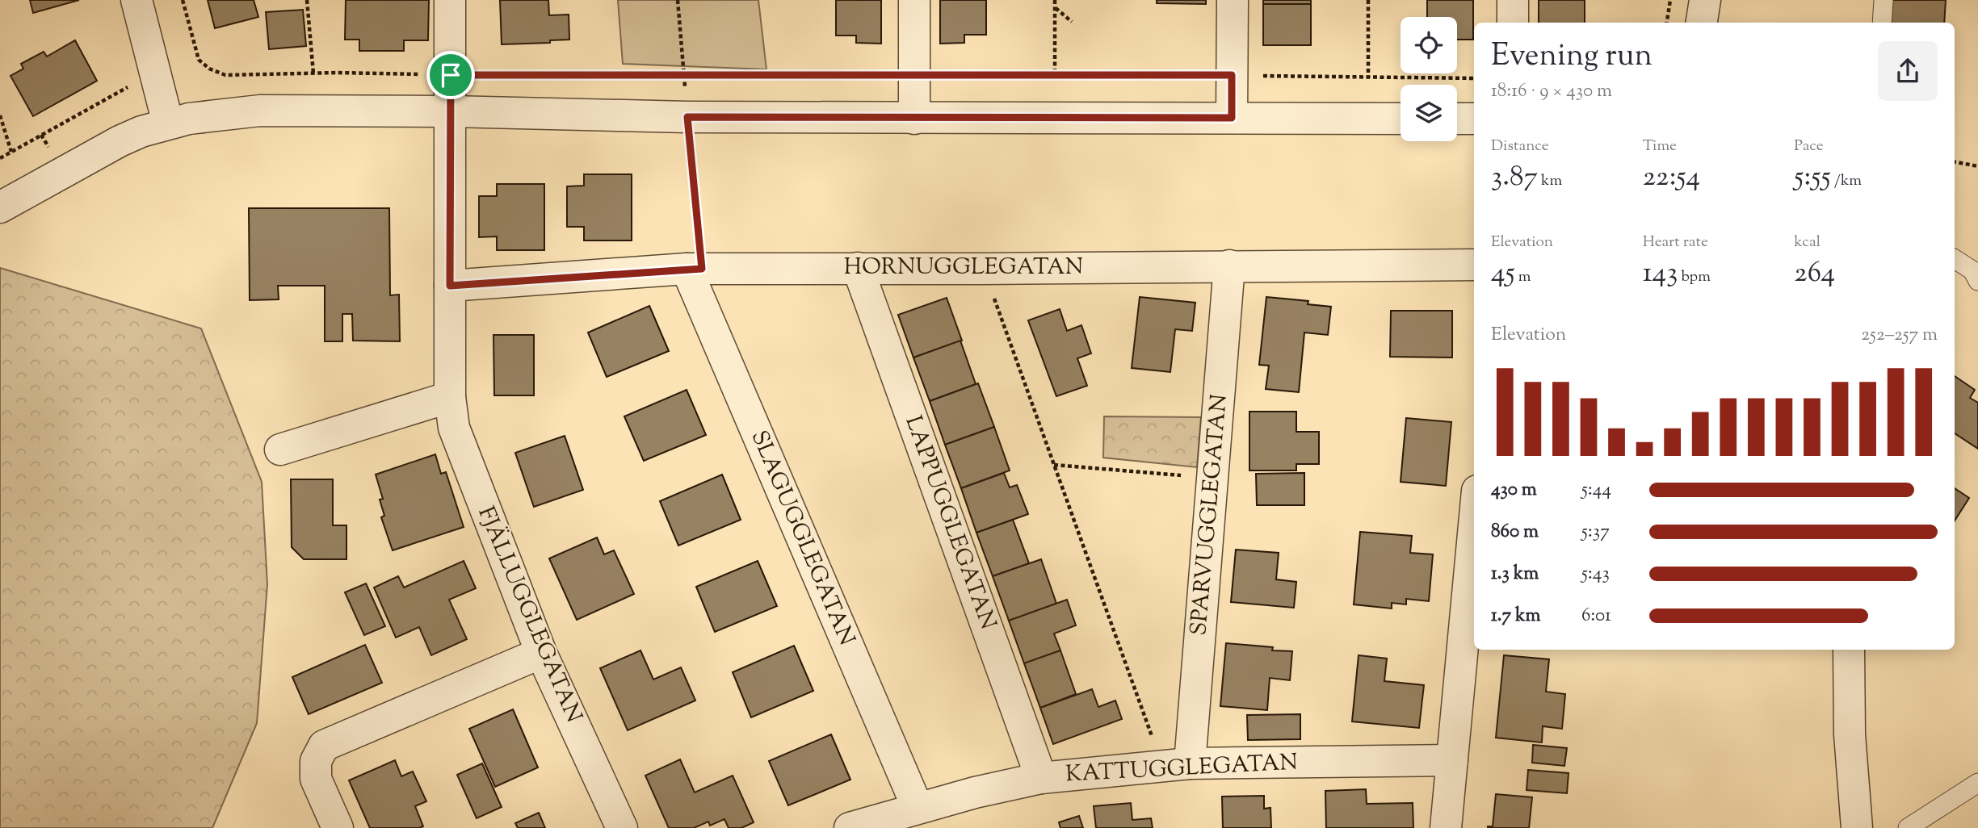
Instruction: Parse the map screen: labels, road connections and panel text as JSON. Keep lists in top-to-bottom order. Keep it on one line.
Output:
{"streets":{"street":["HORNUGGLEGATAN","SPARVUGGLEGATAN","LAPPUGGLEGATAN","SLAGUGGLEGATAN","FJÄLLUGGLEGATAN","KATTUGGLEGATAN"]},"crossings":[["HORNUGGLEGATAN","SPARVUGGLEGATAN"],["HORNUGGLEGATAN","LAPPUGGLEGATAN"],["HORNUGGLEGATAN","SLAGUGGLEGATAN"],["HORNUGGLEGATAN","FJÄLLUGGLEGATAN"],["SPARVUGGLEGATAN","KATTUGGLEGATAN"],["LAPPUGGLEGATAN","KATTUGGLEGATAN"],["SLAGUGGLEGATAN","KATTUGGLEGATAN"]],"page":{"heading":["Evening run","18:16 · 9 × 430 m"],"stats":[["Distance","3.87 km"],["Time","22:54"],["Pace","5:55 /km"],["Elevation","45 m"],["Heart rate","143 bpm"],["kcal","264"]],"chart":["Elevation","252–257 m"],"list":[{"name":"430 m","note":"5:44"},{"name":"860 m","note":"5:37"},{"name":"1.3 km","note":"5:43"},{"name":"1.7 km","note":"6:01"}]}}
